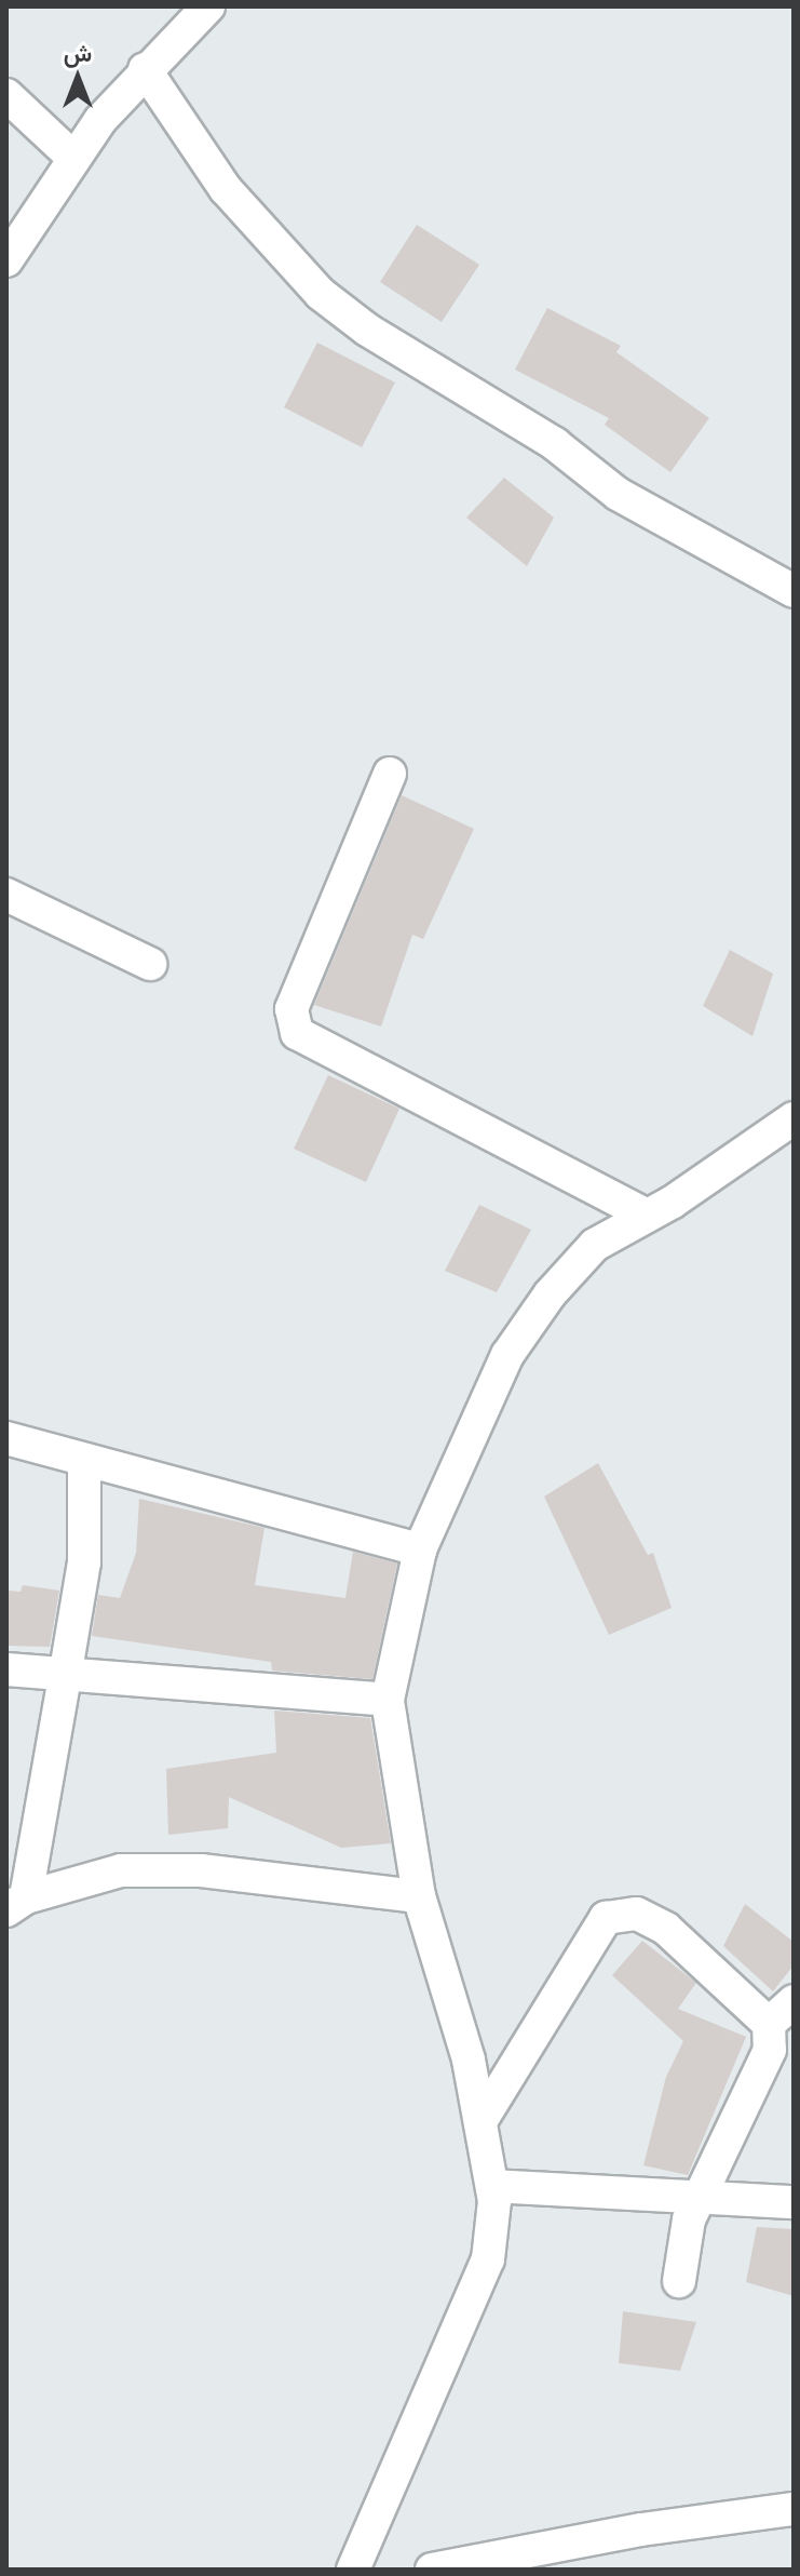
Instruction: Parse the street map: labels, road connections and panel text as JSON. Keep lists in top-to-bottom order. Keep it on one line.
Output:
{"north":"top"}
